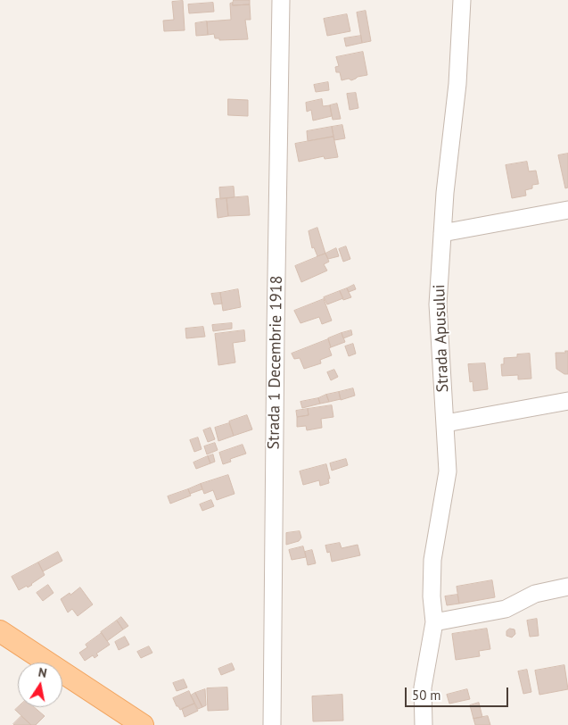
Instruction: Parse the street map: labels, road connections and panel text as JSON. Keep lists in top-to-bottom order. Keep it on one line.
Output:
{"streets":{"street":["Strada Apusului","Strada 1 Decembrie 1918"]},"scale_bar":"50 m","north":"top"}
